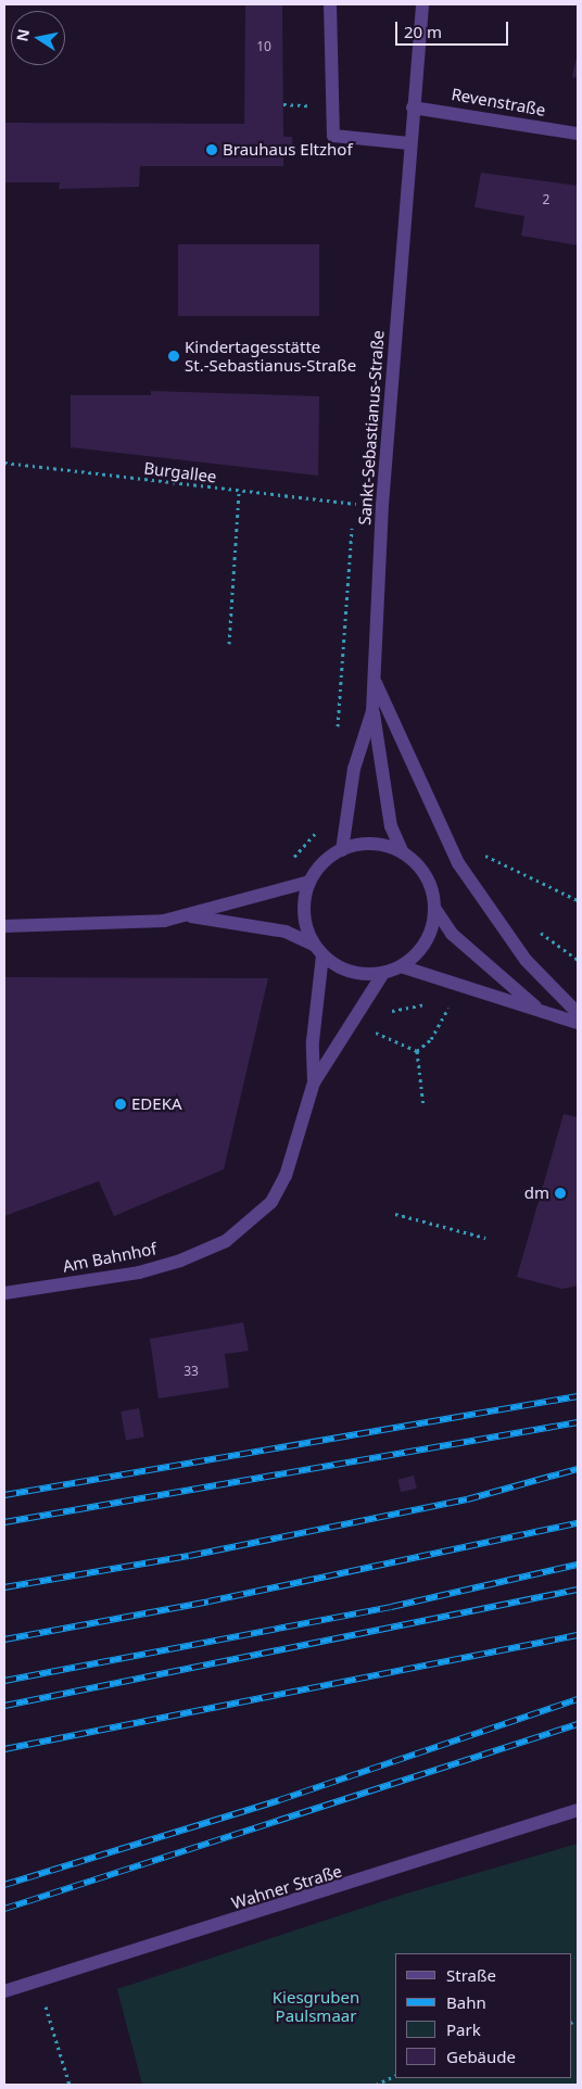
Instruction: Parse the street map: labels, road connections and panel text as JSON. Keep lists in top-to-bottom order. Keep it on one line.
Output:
{"streets":{"street":["Revenstraße","Sankt-Sebastianus-Straße","Am Bahnhof","Wahner Straße"],"path":["Burgallee"]},"crossings":[["Revenstraße","Sankt-Sebastianus-Straße"],["Sankt-Sebastianus-Straße","Am Bahnhof"]],"parks":["Kiesgruben Paulsmaar"],"places":["Brauhaus Eltzhof","Kindertagesstätte St.-Sebastianus-Straße","EDEKA","dm"],"house_numbers":["10","2","33"],"legend":["Straße","Bahn","Park","Gebäude"],"scale_bar":"20 m","north":"left"}
